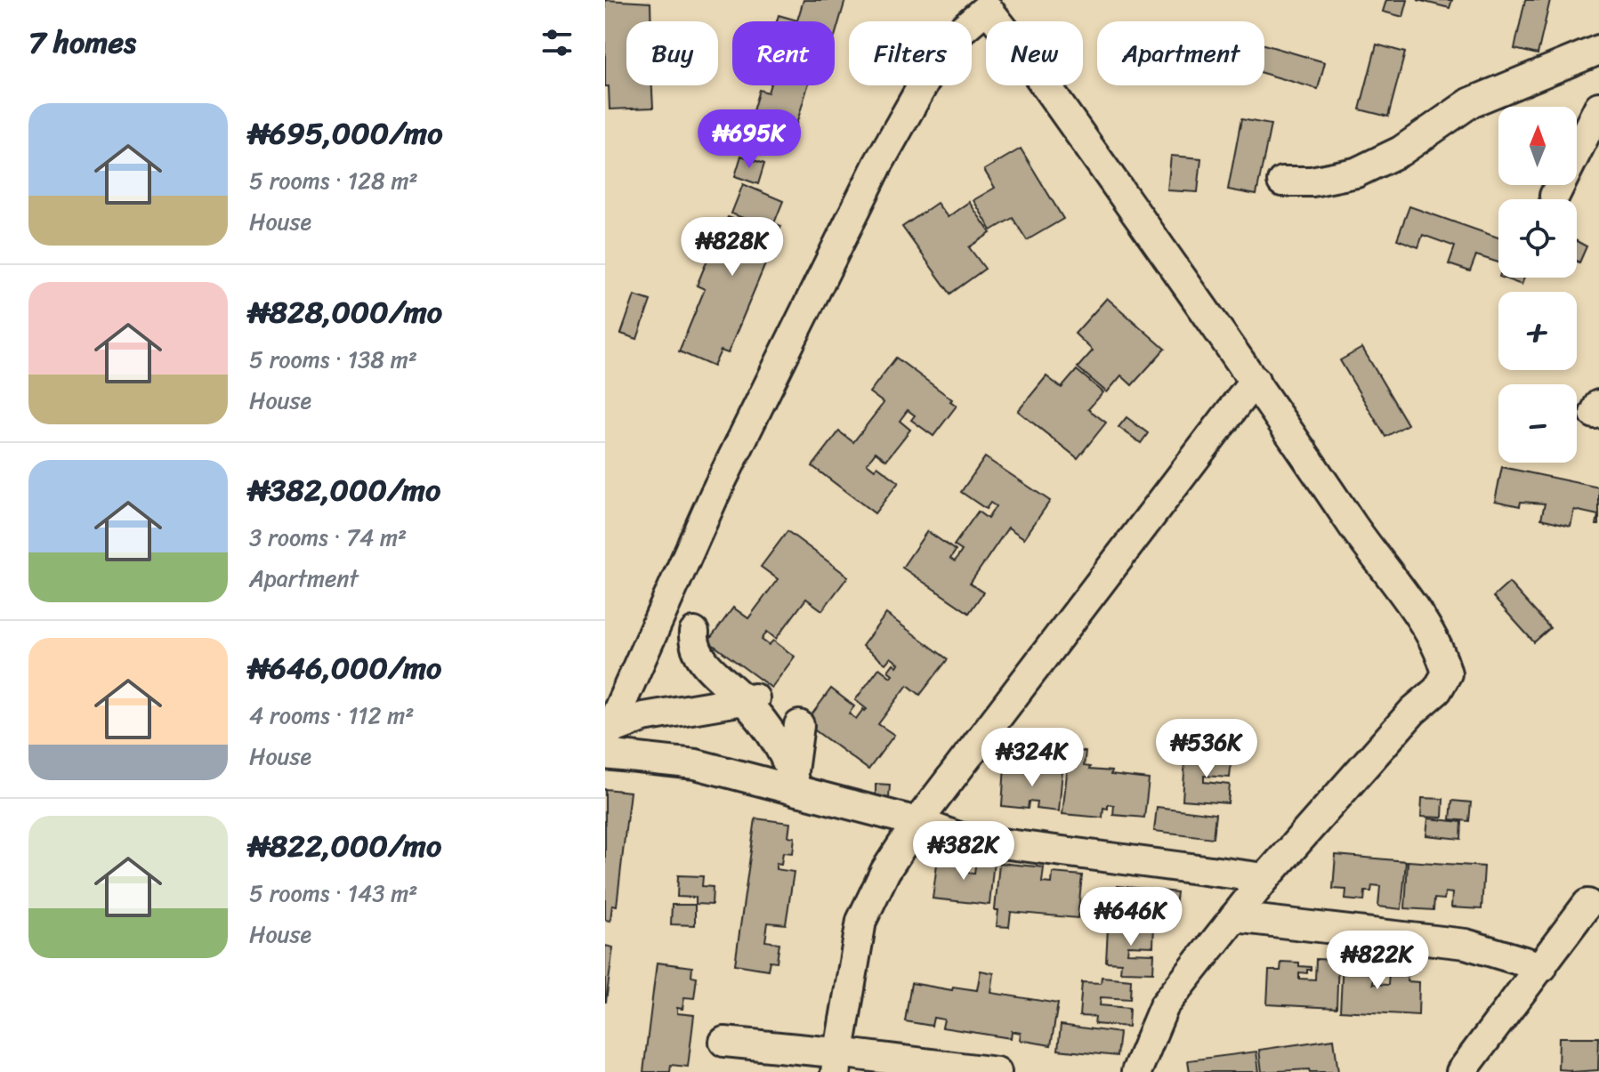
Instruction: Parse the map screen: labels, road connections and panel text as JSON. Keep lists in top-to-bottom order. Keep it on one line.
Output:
{"north":"top","page":{"heading":"7 homes","chip":["Buy","Rent","Filters","New","Apartment"],"list":[{"name":"₦695,000/mo","note":"5 rooms · 128 m² · House"},{"name":"₦828,000/mo","note":"5 rooms · 138 m² · House"},{"name":"₦382,000/mo","note":"3 rooms · 74 m² · Apartment"},{"name":"₦646,000/mo","note":"4 rooms · 112 m² · House"},{"name":"₦822,000/mo","note":"5 rooms · 143 m² · House"}],"map_buttons":["+","−"],"price":["₦695K","₦828K","₦536K","₦324K","₦382K","₦646K","₦822K"]}}
